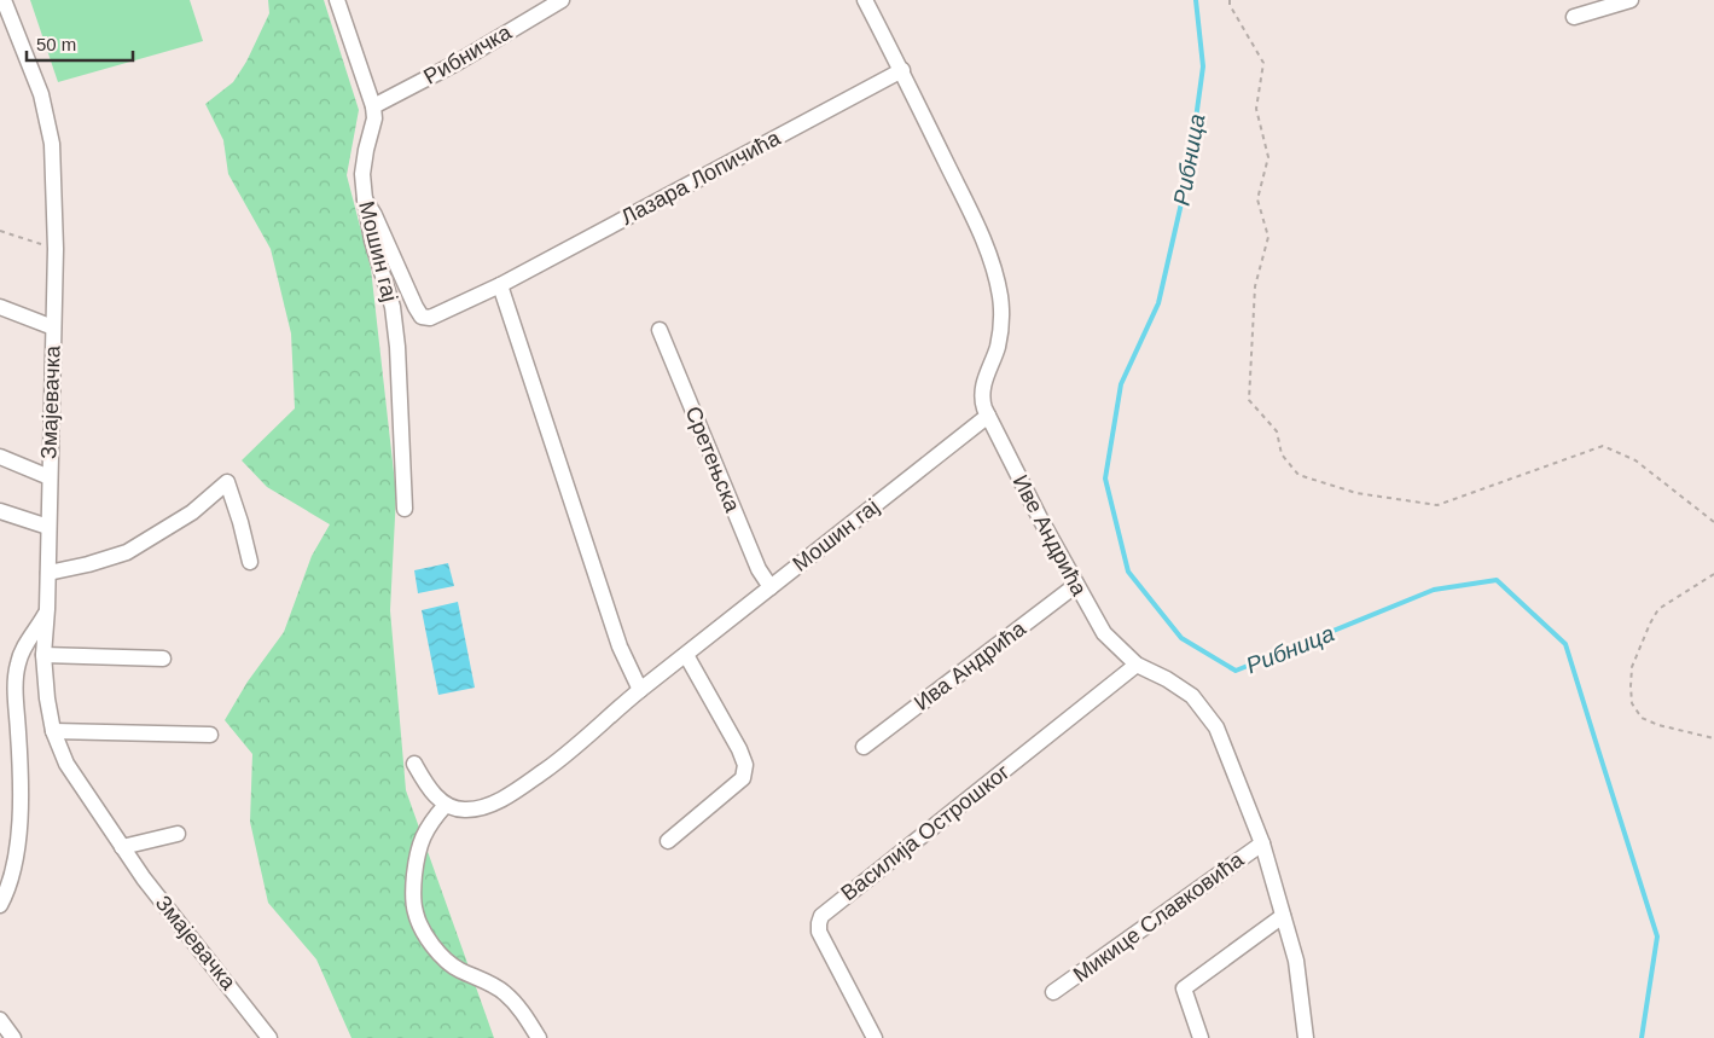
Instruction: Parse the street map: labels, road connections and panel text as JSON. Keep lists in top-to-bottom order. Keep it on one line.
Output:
{"streets":{"street":["Рибничка","Лазара Лопичића","Мошин гај","Змајевачка","Сретењска","Иве Андрића","Ива Андрића","Василија Острошког","Микице Славковића"]},"crossings":[["Рибничка","Мошин гај"],["Лазара Лопичића","Мошин гај"],["Лазара Лопичића","Иве Андрића"],["Мошин гај","Сретењска"],["Мошин гај","Иве Андрића"],["Иве Андрића","Ива Андрића"],["Иве Андрића","Василија Острошког"],["Иве Андрића","Микице Славковића"]],"water":["Рибница"],"scale_bar":"50 m"}
